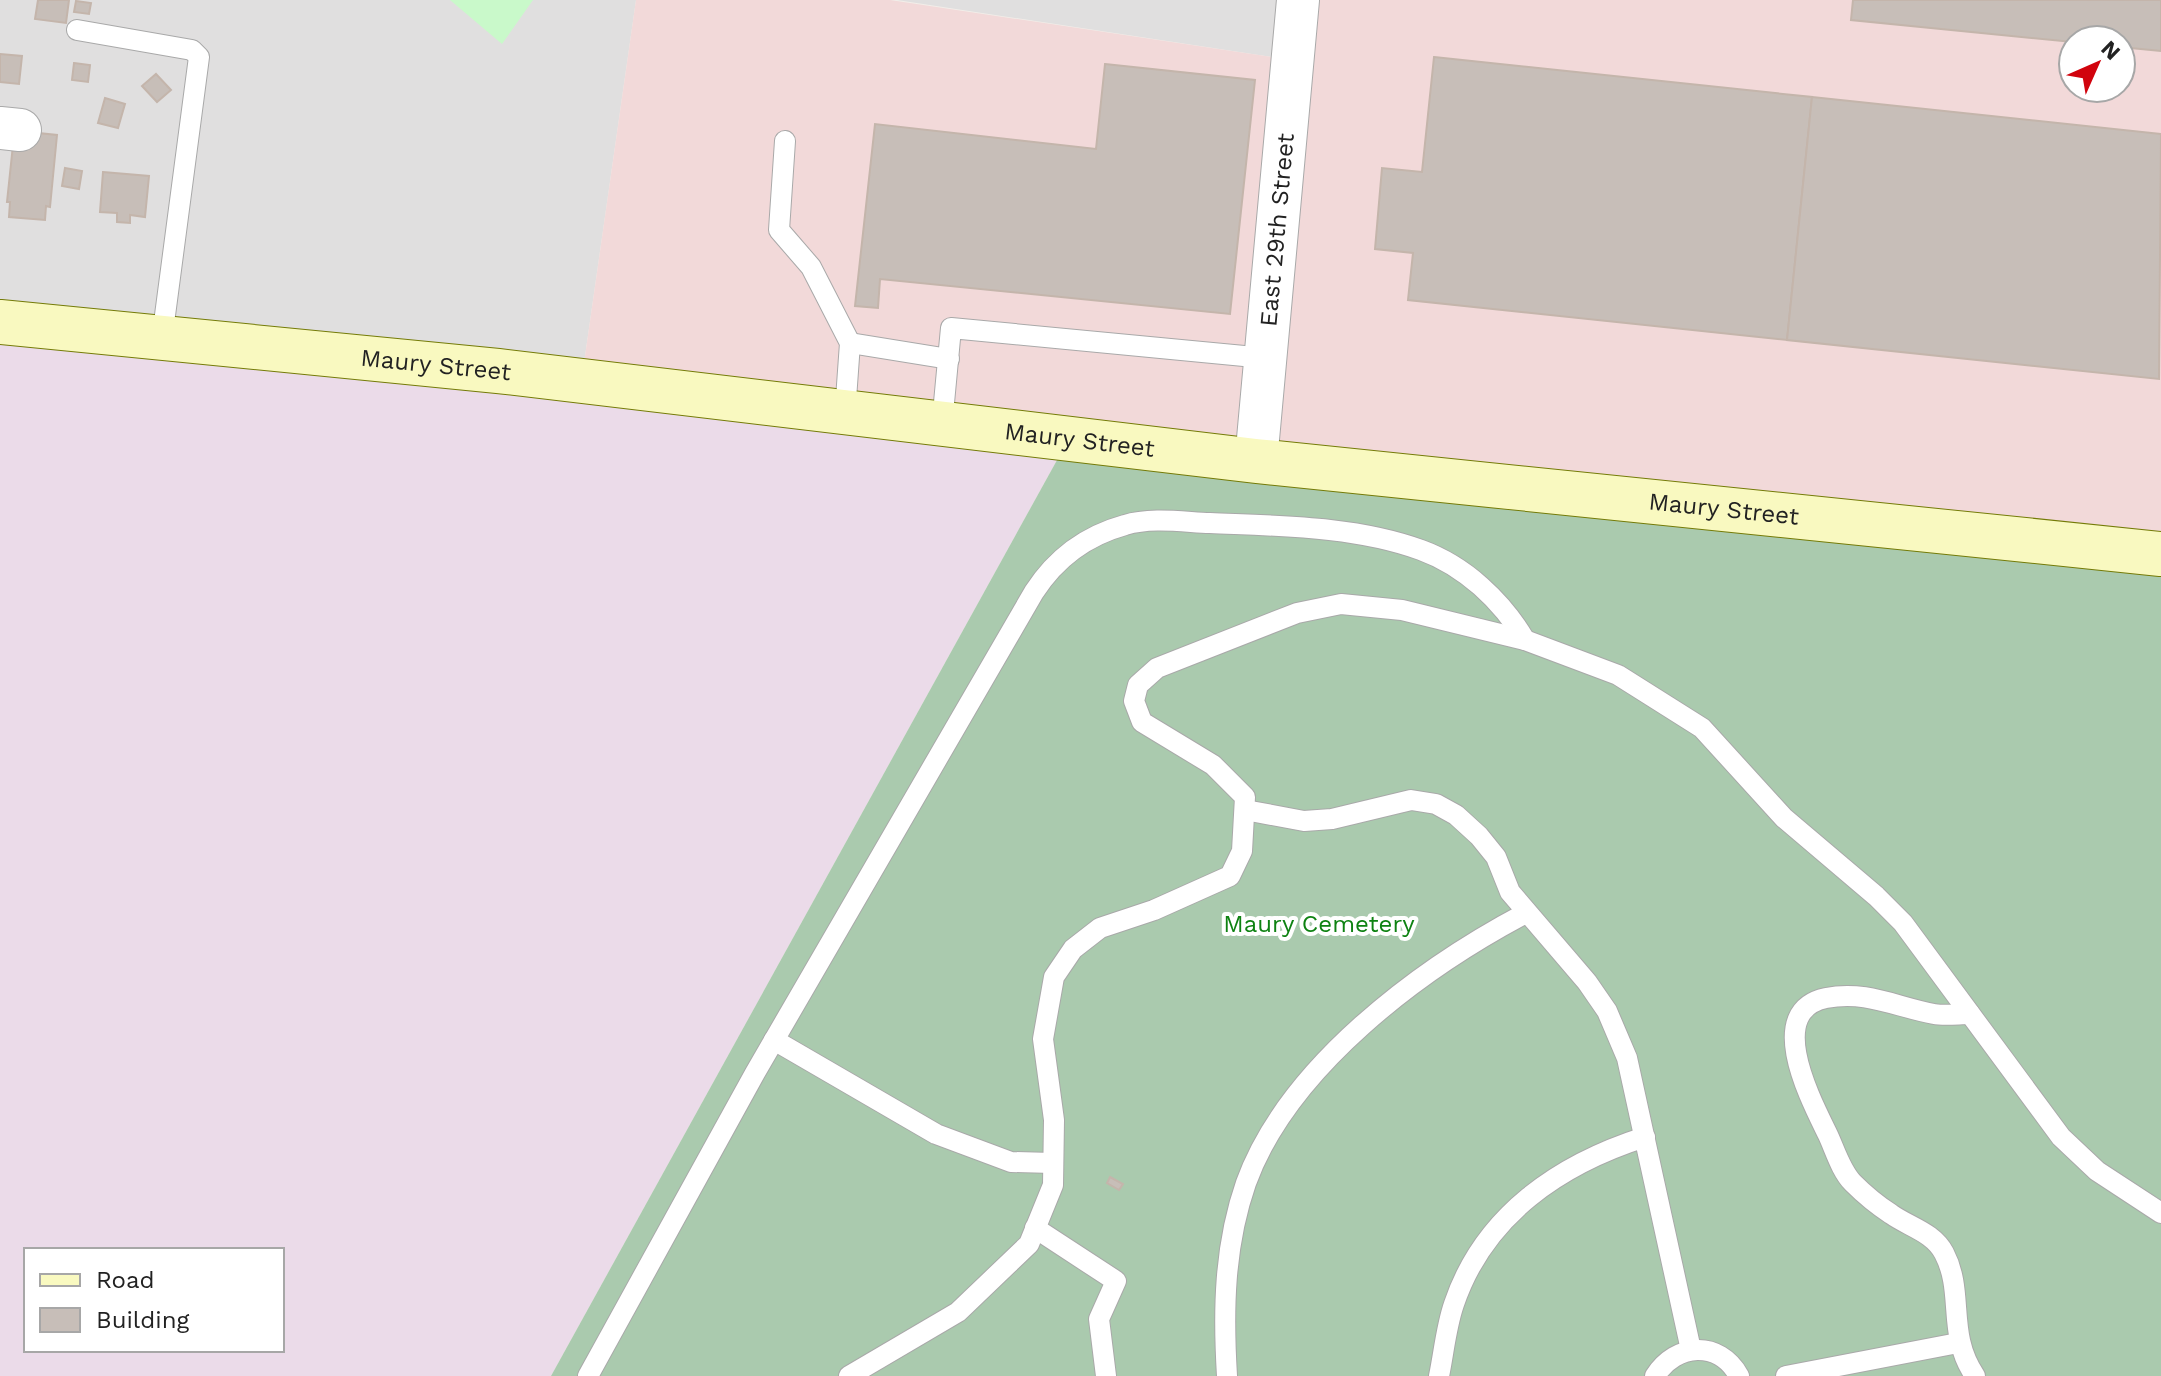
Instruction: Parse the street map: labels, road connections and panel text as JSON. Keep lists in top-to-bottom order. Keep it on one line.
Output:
{"streets":{"street":["East 29th Street","Maury Street"]},"crossings":[["East 29th Street","Maury Street"]],"parks":["Maury Cemetery"],"legend":["Road","Building"],"north":"top right"}
